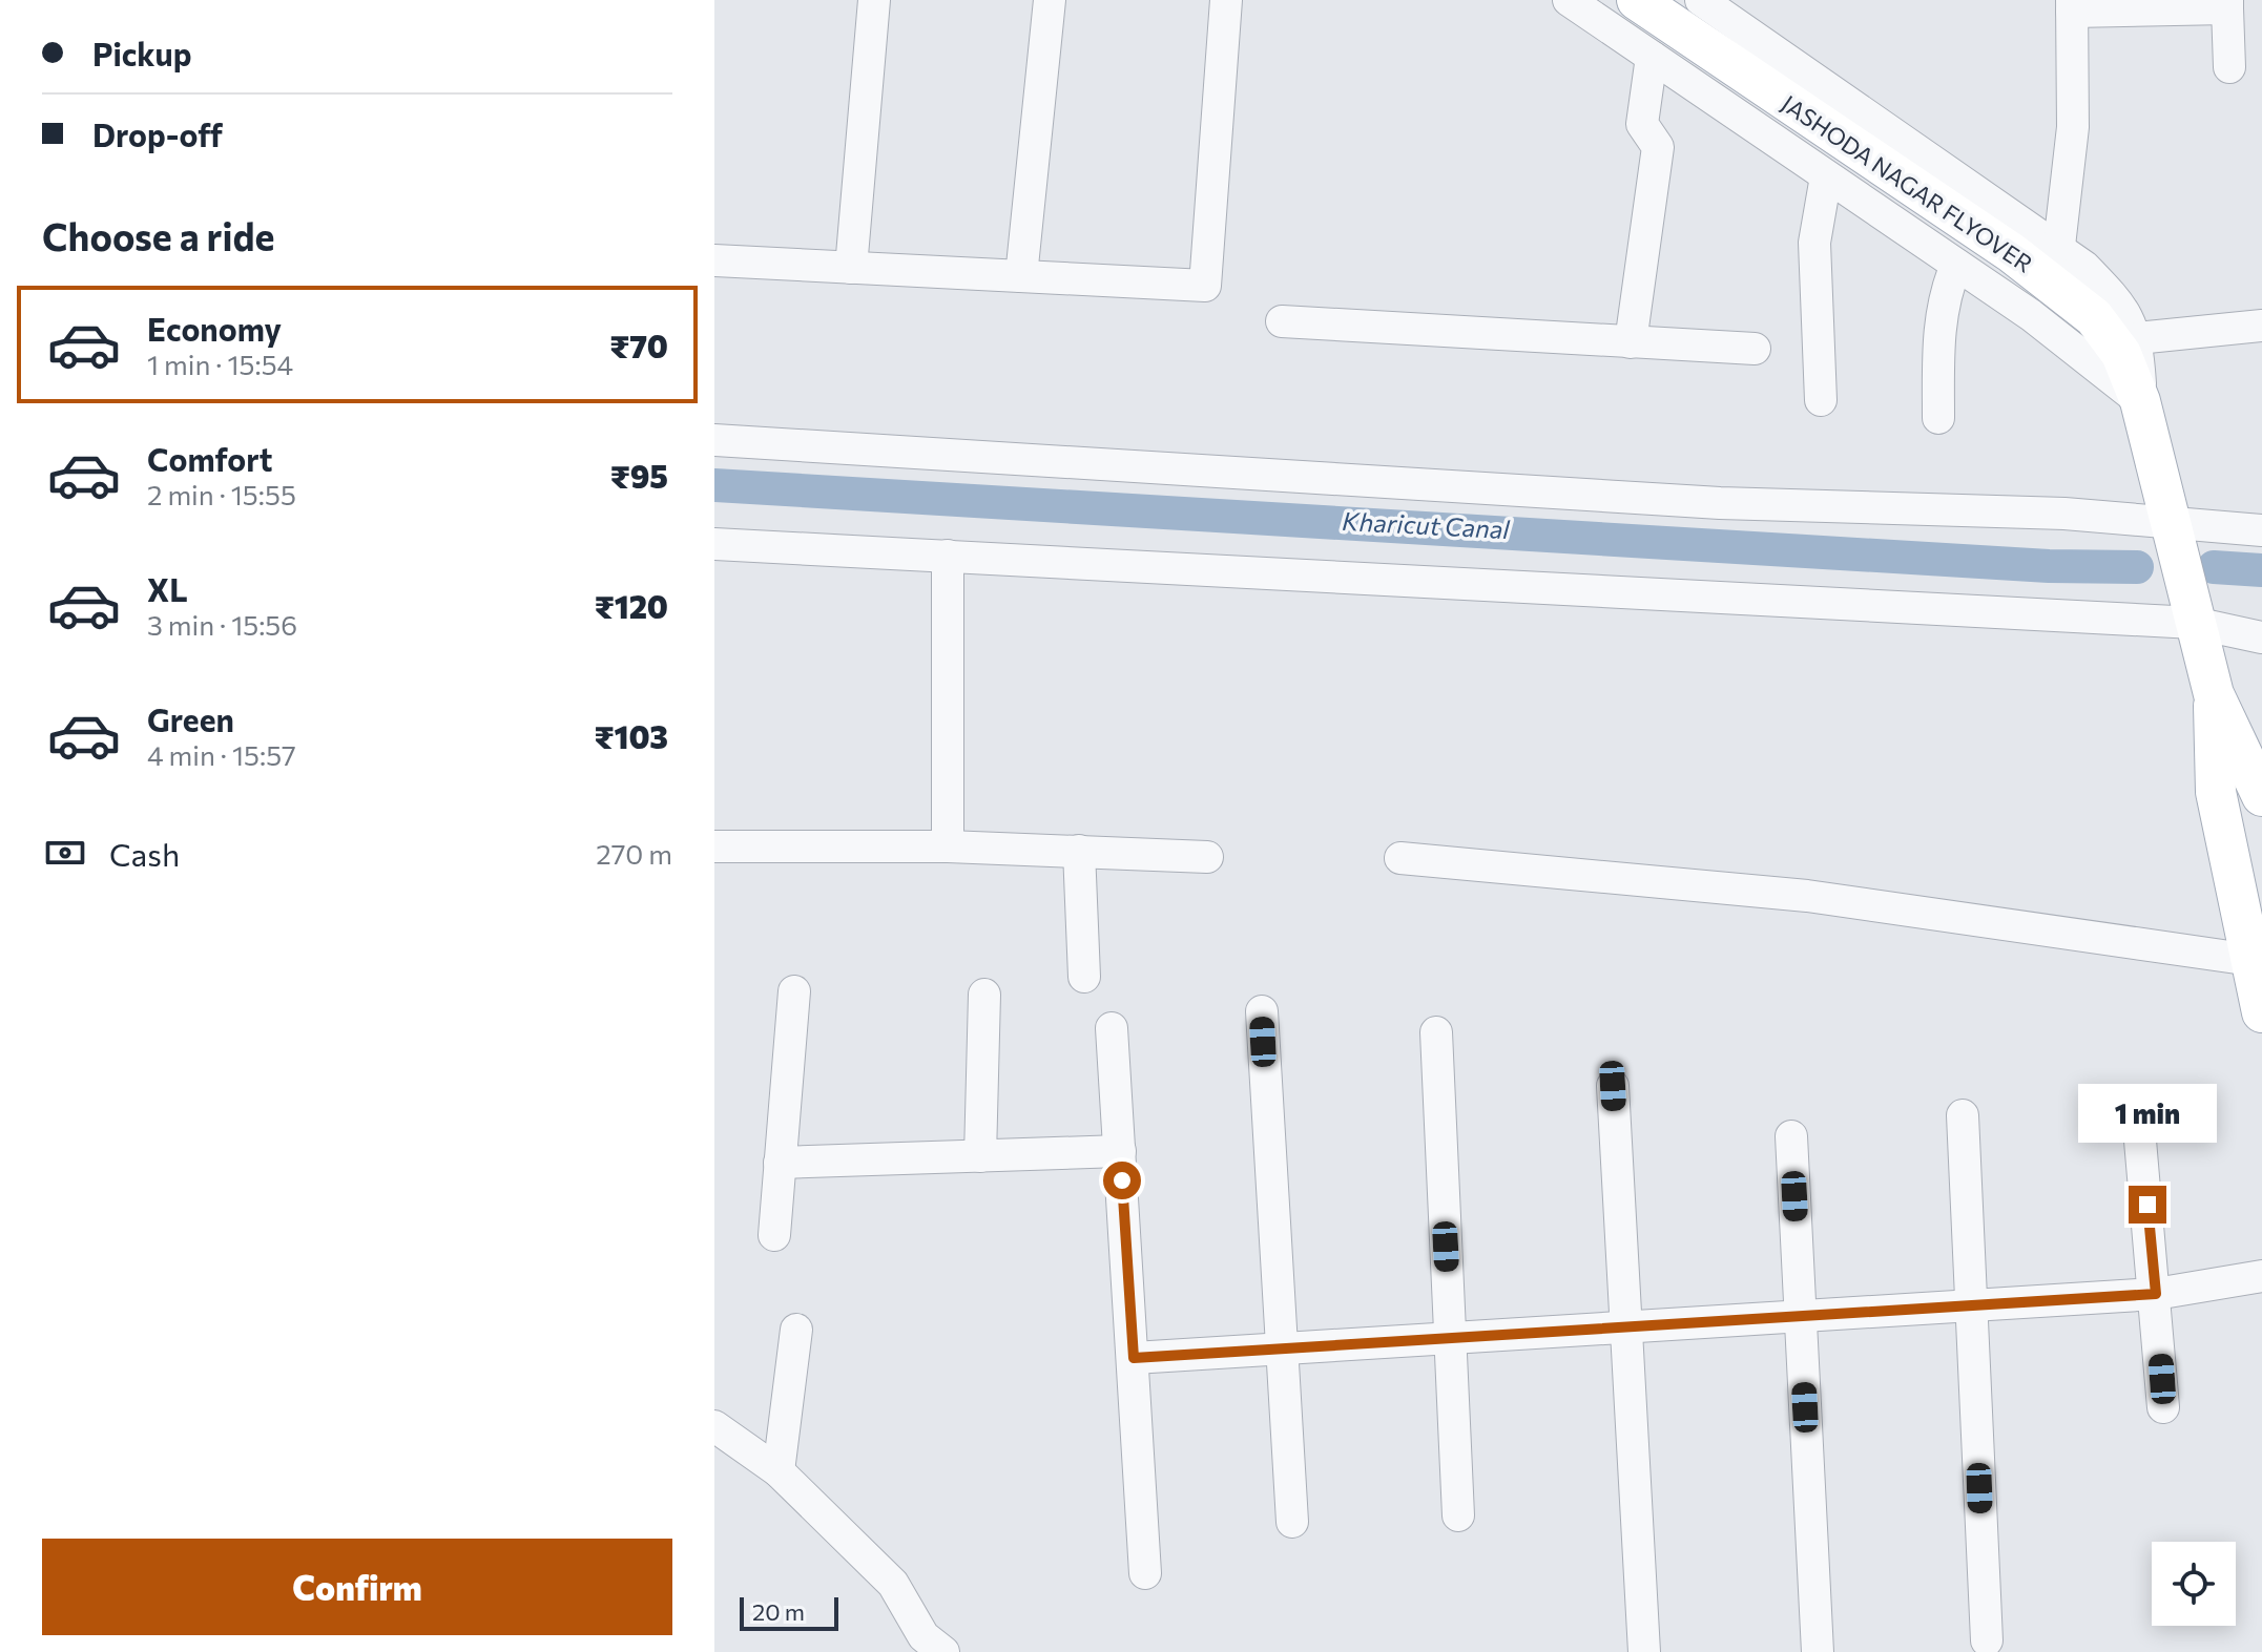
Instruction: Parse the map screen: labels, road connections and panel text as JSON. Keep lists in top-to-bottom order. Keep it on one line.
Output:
{"streets":{"main road":["JASHODA NAGAR FLYOVER"]},"water":["Kharicut Canal"],"scale_bar":"20 m","page":{"banner":["Pickup","Drop-off"],"heading":"Choose a ride","list":[{"name":"Economy","note":"1 min · 15:54","value":"₹70"},{"name":"Comfort","note":"2 min · 15:55","value":"₹95"},{"name":"XL","note":"3 min · 15:56","value":"₹120"},{"name":"Green","note":"4 min · 15:57","value":"₹103"}],"pay":["Cash","270 m"],"bubble":"1 min","buttons":"Confirm","scale":"20 m"}}
